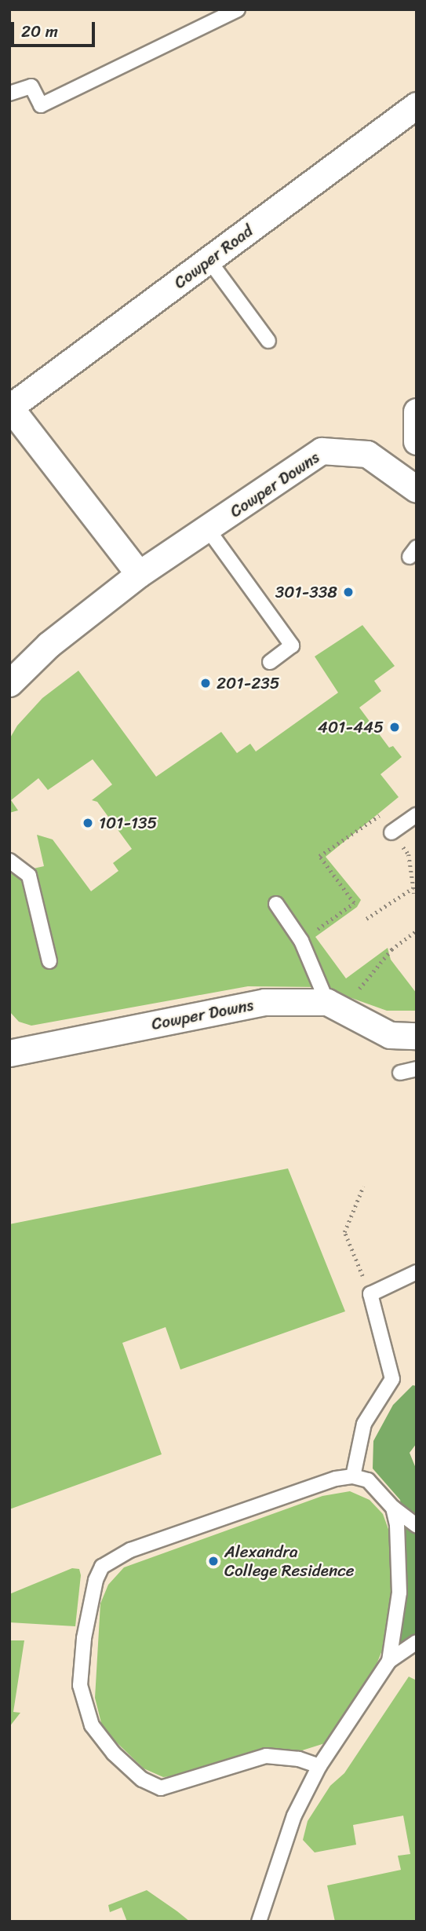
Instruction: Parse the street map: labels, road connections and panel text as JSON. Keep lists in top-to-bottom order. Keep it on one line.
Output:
{"streets":{"street":["Cowper Road","Cowper Downs"]},"places":["301-338","201-235","401-445","101-135","Alexandra College Residence"],"scale_bar":"20 m"}
